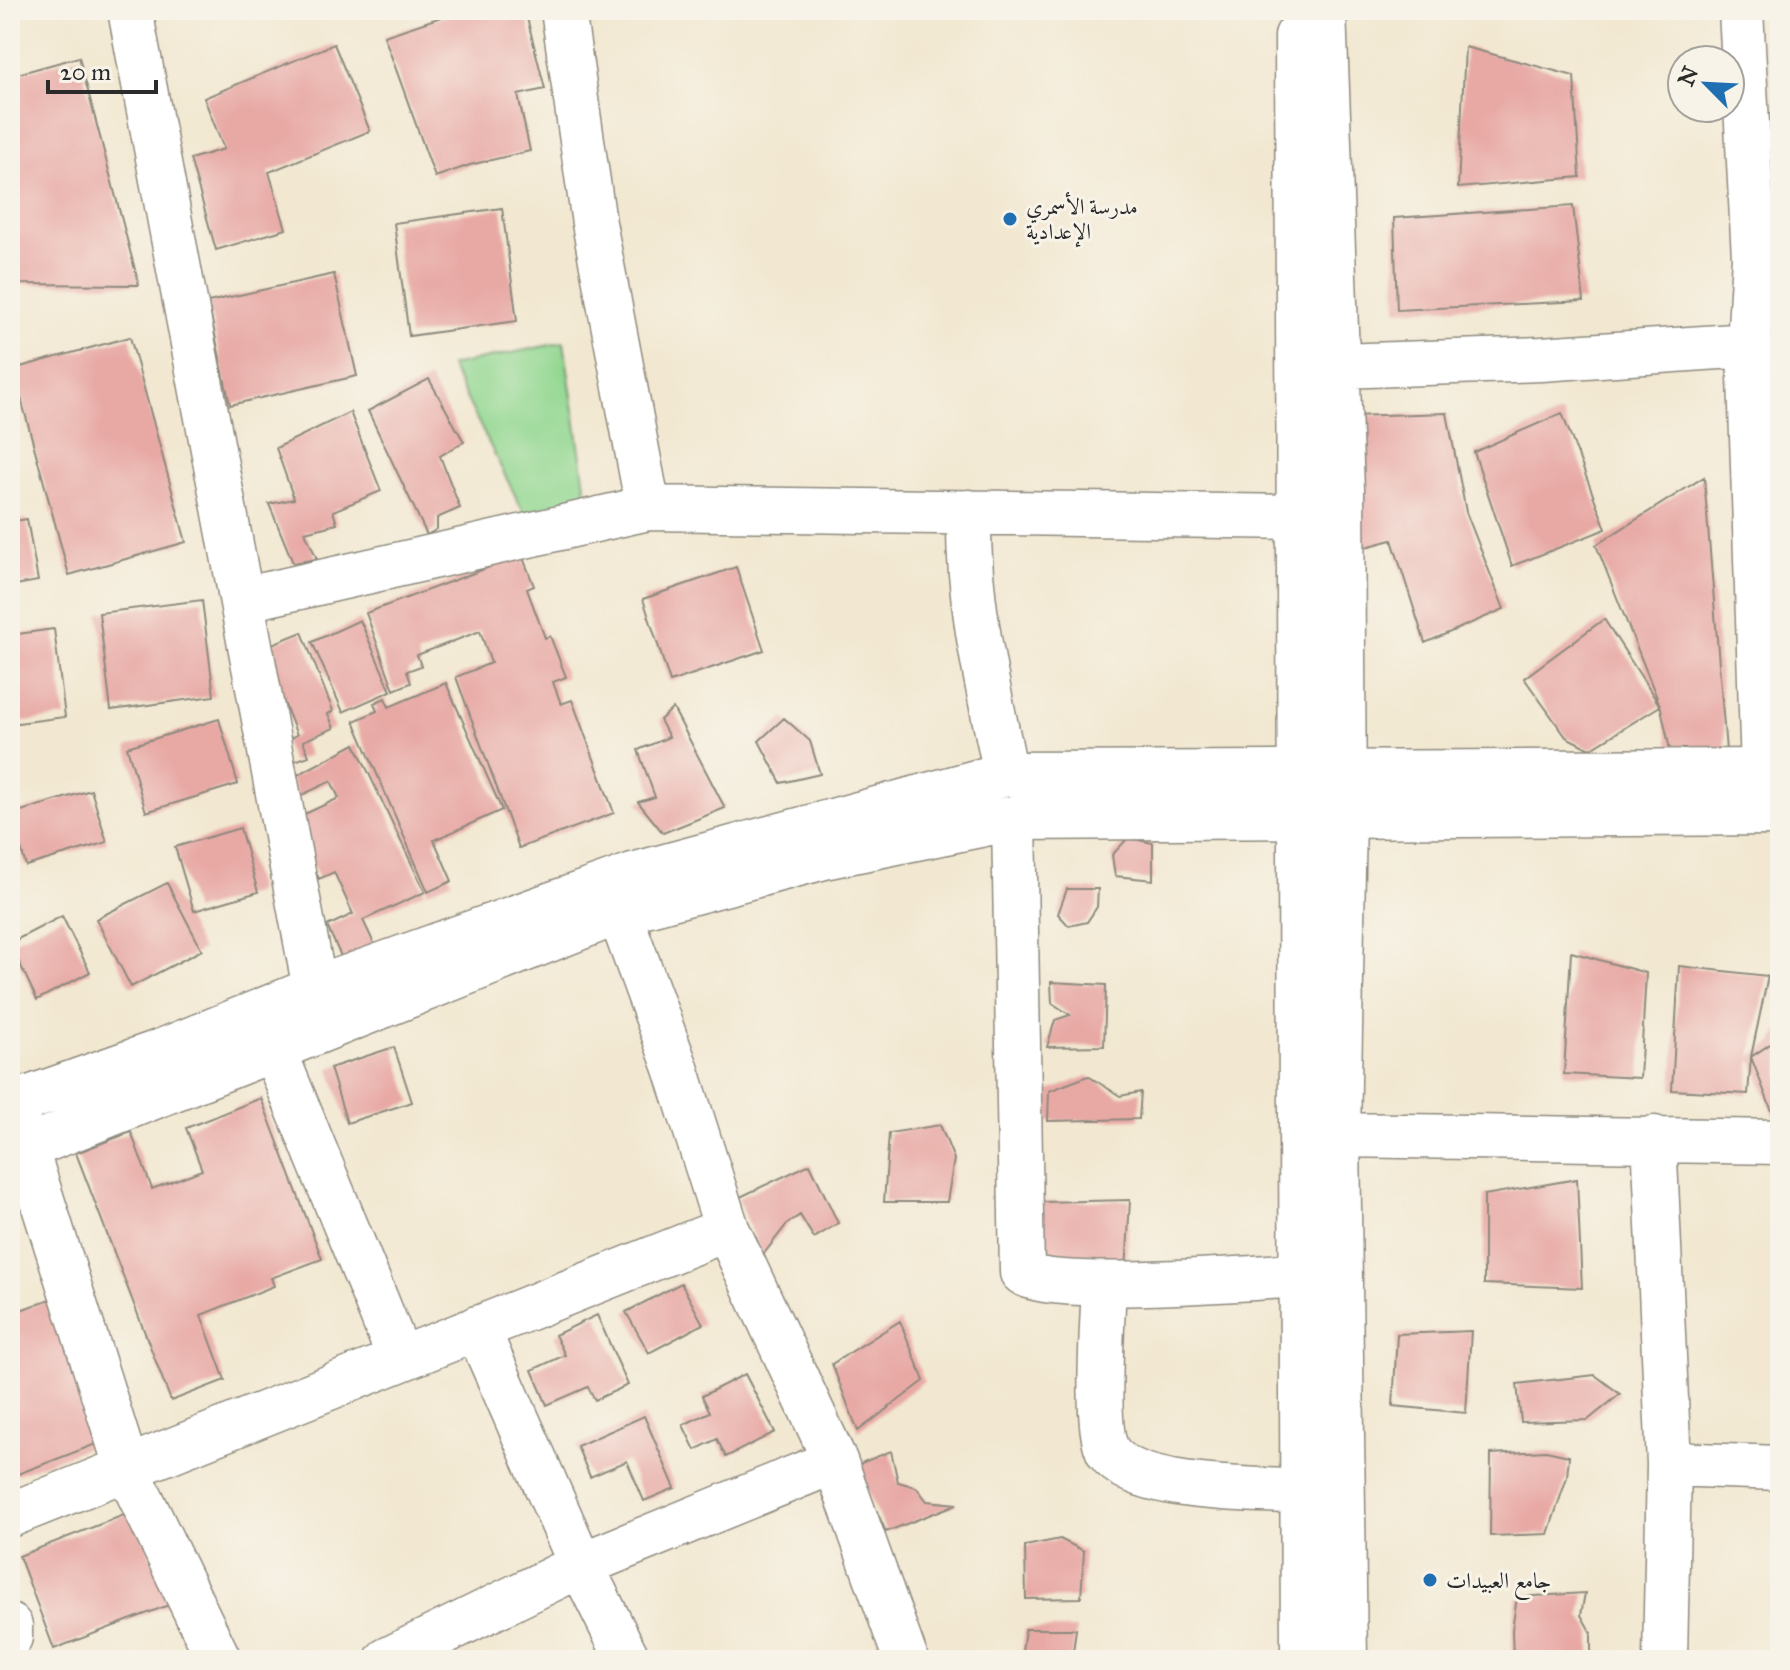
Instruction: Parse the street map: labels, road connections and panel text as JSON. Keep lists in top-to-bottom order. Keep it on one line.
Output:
{"places":["مدرسة الأسمري الإعدادية","جامع العبيدات"],"scale_bar":"20 m","north":"top left"}
